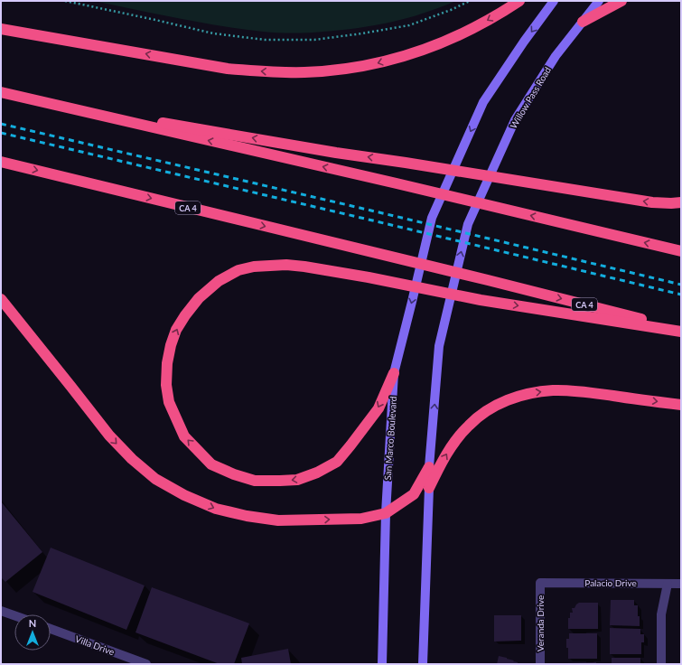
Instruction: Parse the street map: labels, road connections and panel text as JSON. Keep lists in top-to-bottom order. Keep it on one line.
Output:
{"streets":{"highway":["CA 4"],"main road":["Willow Pass Road","San Marco Boulevard"],"street":["Palacio Drive","Veranda Drive","Villa Drive"]},"crossings":[["Palacio Drive","Veranda Drive"]],"one_way":["Willow Pass Road","San Marco Boulevard"],"north":"top"}
